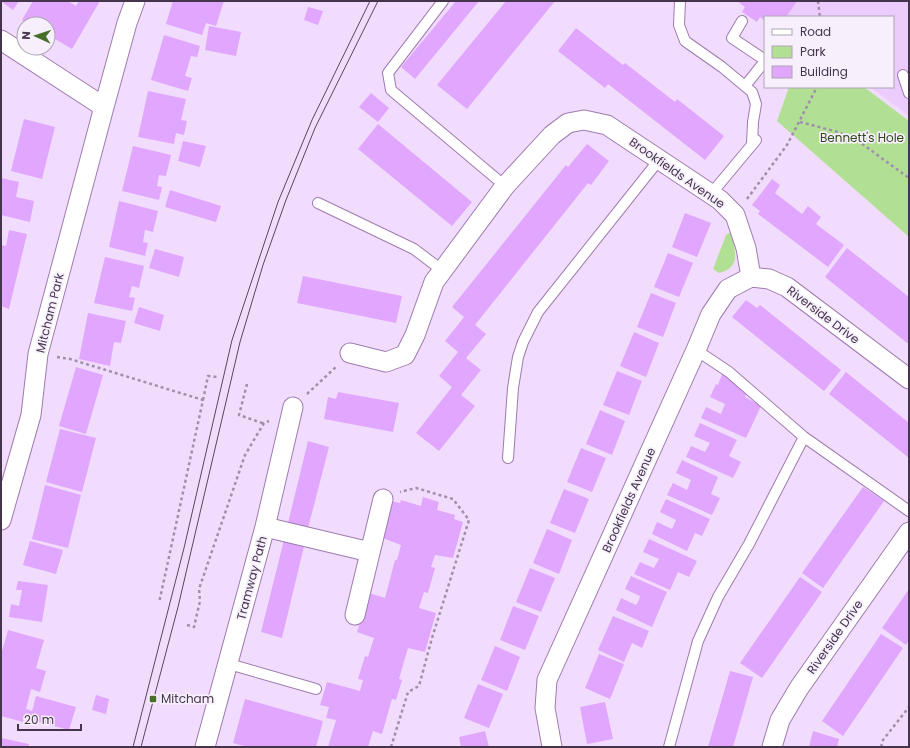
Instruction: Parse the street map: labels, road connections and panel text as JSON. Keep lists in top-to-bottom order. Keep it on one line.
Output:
{"streets":{"street":["Brookfields Avenue","Mitcham Park","Riverside Drive","Tramway Path"]},"crossings":[["Brookfields Avenue","Riverside Drive"]],"parks":["Bennett's Hole"],"places":{"transit":["Mitcham"]},"legend":["Road","Park","Building"],"scale_bar":"20 m","north":"left"}
